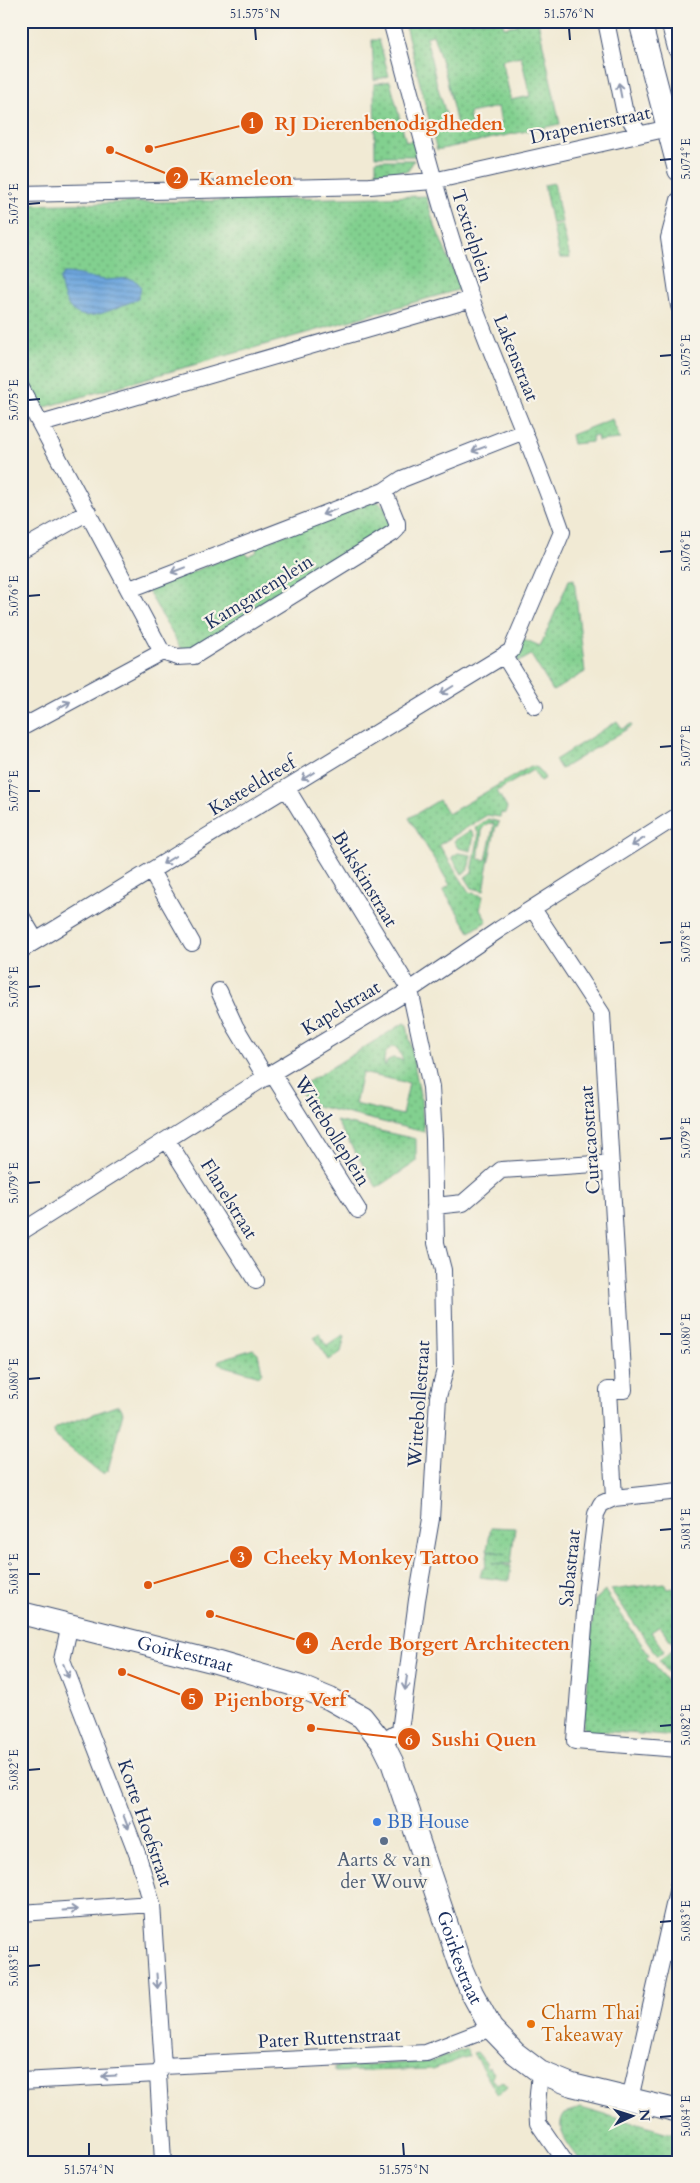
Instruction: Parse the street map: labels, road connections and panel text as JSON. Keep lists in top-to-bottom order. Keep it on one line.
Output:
{"streets":{"street":["Drapenierstraat","Textielplein","Lakenstraat","Kamgarenplein","Kasteeldreef","Bukskinstraat","Kapelstraat","Wittebolleplein","Curacaostraat","Flanelstraat","Wittebollestraat","Sabastraat","Goirkestraat","Korte Hoefstraat","Pater Ruttenstraat"]},"crossings":[["Drapenierstraat","Textielplein"],["Textielplein","Lakenstraat"],["Lakenstraat","Kamgarenplein"],["Lakenstraat","Kasteeldreef"],["Kamgarenplein","Kasteeldreef"],["Kasteeldreef","Bukskinstraat"],["Bukskinstraat","Kapelstraat"],["Bukskinstraat","Wittebollestraat"],["Kapelstraat","Wittebolleplein"],["Kapelstraat","Curacaostraat"],["Kapelstraat","Flanelstraat"],["Kapelstraat","Wittebollestraat"],["Curacaostraat","Sabastraat"],["Wittebollestraat","Goirkestraat"],["Goirkestraat","Korte Hoefstraat"],["Goirkestraat","Pater Ruttenstraat"],["Korte Hoefstraat","Pater Ruttenstraat"]],"one_way":["Kamgarenplein","Kasteeldreef","Wittebollestraat","Korte Hoefstraat"],"places":["RJ Dierenbenodigdheden","Kameleon","Cheeky Monkey Tattoo","Aerde Borgert Architecten","Pijenborg Verf","Sushi Quen","BB House","Aarts & van der Wouw","Charm Thai Takeaway"],"north":"right","coordinates":["51.575°N","51.576°N","5.074°E","5.075°E","5.076°E","5.077°E","5.078°E","5.079°E","5.080°E","5.081°E","5.082°E","5.083°E","5.084°E","51.574°N"]}
